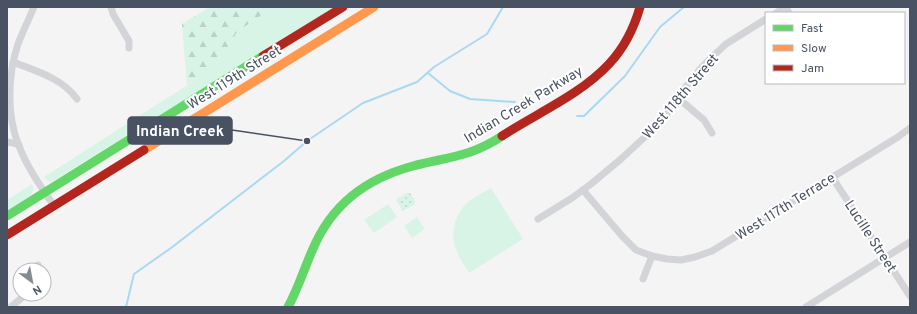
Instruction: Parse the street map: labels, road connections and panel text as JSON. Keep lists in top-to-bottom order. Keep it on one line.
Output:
{"streets":{"main road":["West 119th Street","Indian Creek Parkway"],"street":["West 118th Street","West 117th Terrace","Lucille Street"]},"crossings":[["West 118th Street","West 117th Terrace"],["West 117th Terrace","Lucille Street"]],"places":["Indian Creek"],"legend":["Fast","Slow","Jam"],"north":"bottom right"}
